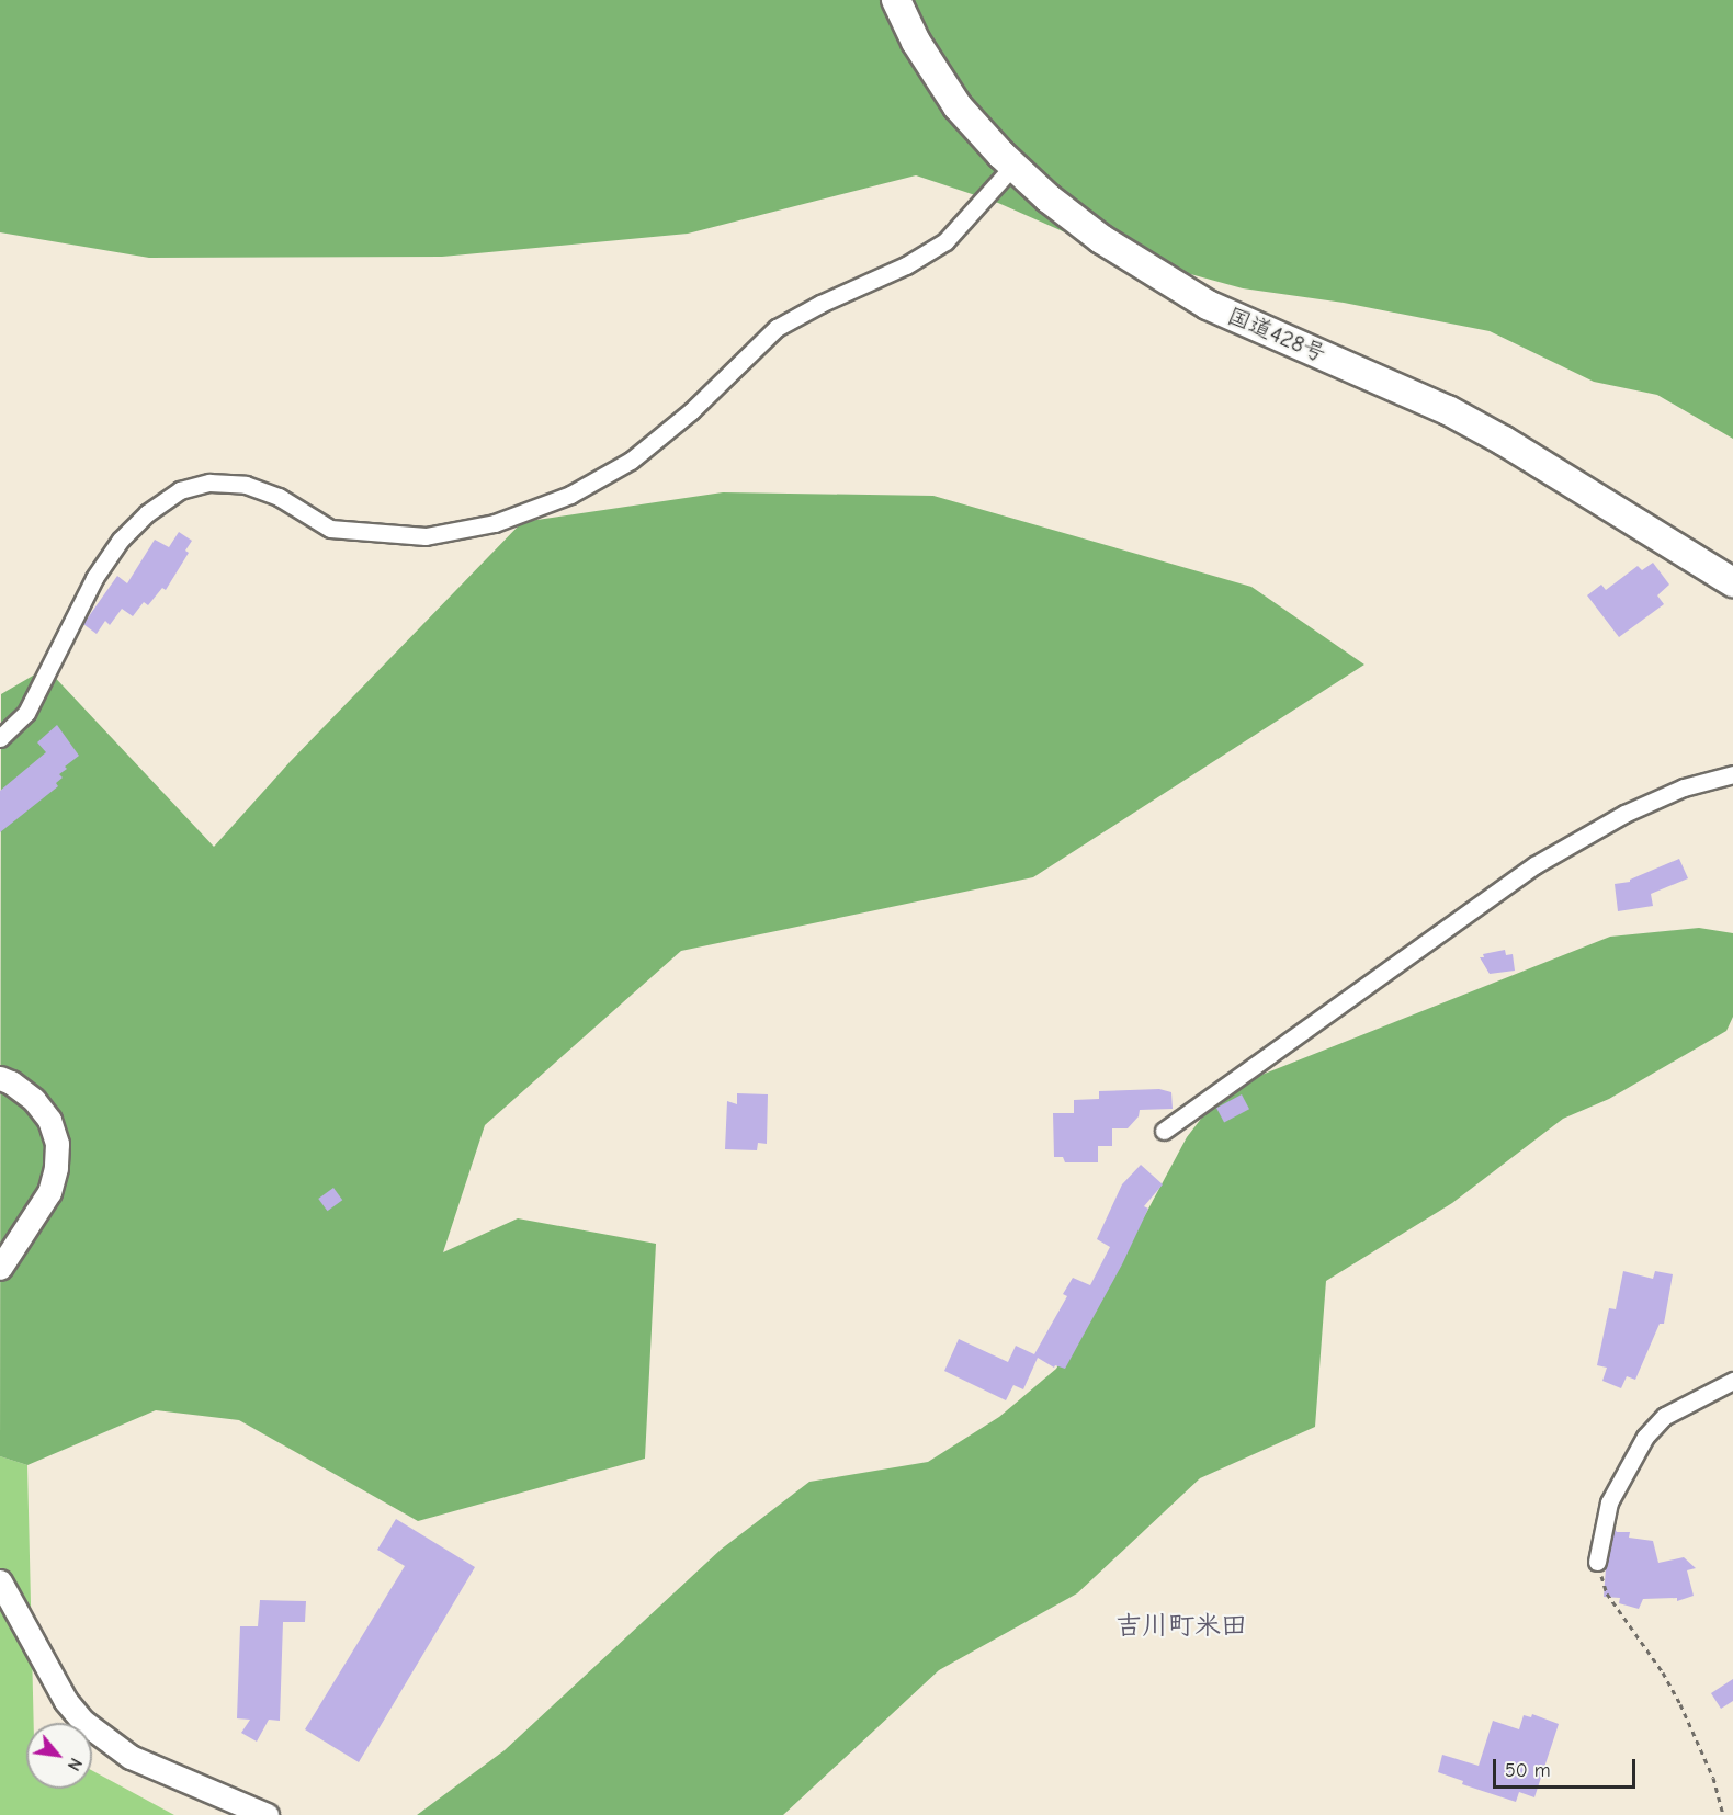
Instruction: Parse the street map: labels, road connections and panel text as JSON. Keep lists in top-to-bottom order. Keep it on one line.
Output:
{"streets":{"highway":["国道428号"]},"districts":["吉川町米田"],"scale_bar":"50 m","north":"bottom right"}
